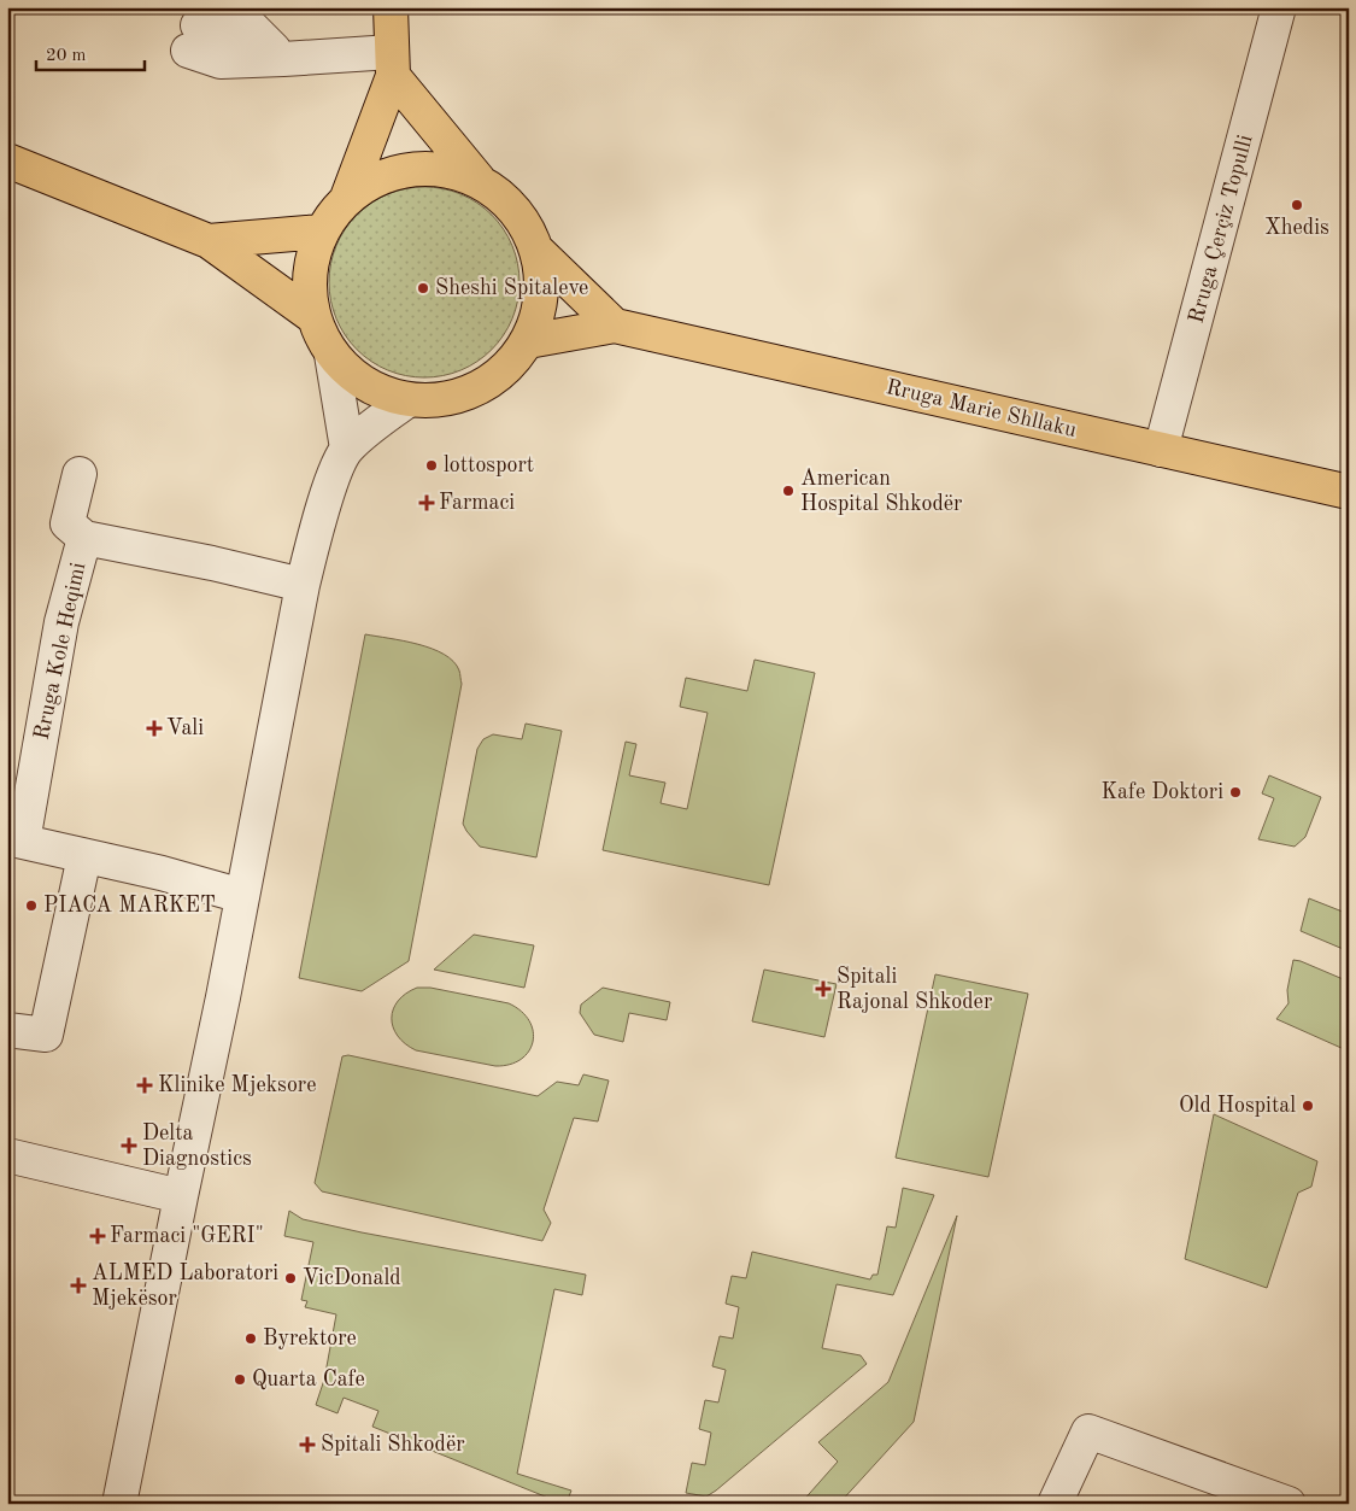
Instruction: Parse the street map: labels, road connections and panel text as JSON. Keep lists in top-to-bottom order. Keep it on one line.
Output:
{"streets":{"main road":["Rruga Marie Shllaku"],"street":["Rruga Çerçiz Topulli","Rruga Kole Heqimi"]},"crossings":[["Rruga Çerçiz Topulli","Rruga Marie Shllaku"]],"places":{"other":["Xhedis","Sheshi Spitaleve","lottosport","American Hospital Shkodër","Kafe Doktori","PIACA MARKET","Old Hospital","VicDonald","Byrektore","Quarta Cafe"],"health":["Farmaci","Vali","Spitali Rajonal Shkoder","Klinike Mjeksore","Delta Diagnostics","Farmaci \"GERI\"","ALMED Laboratori Mjekësor","Spitali Shkodër"]},"scale_bar":"20 m"}
